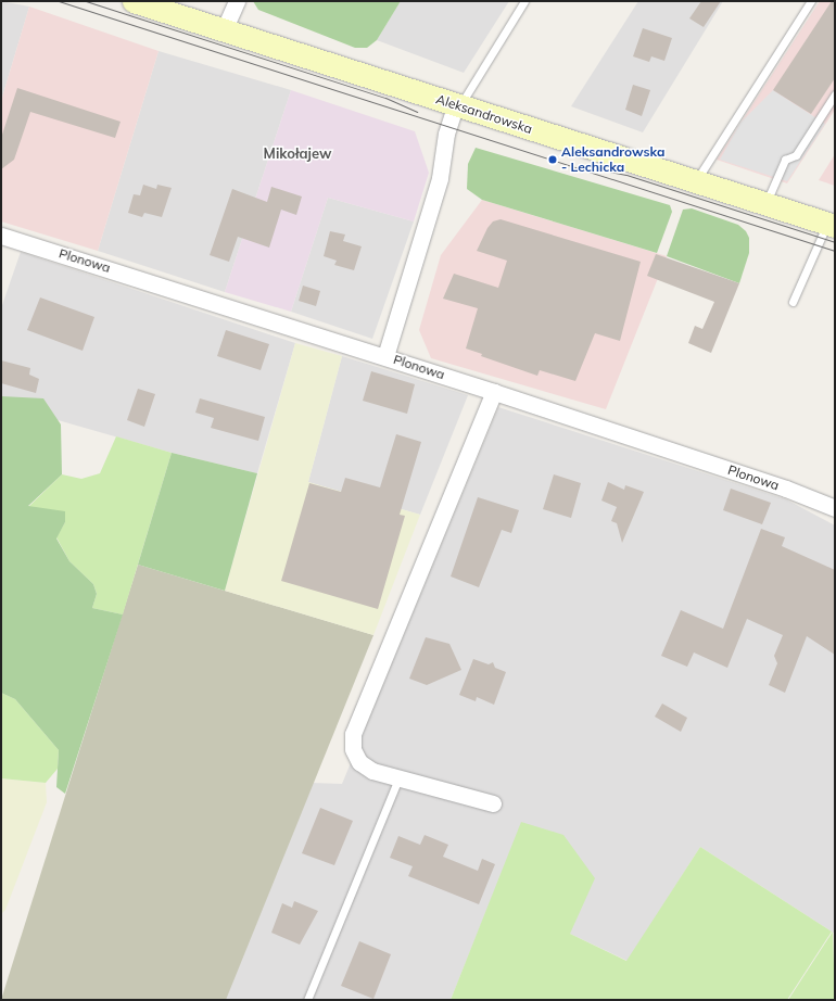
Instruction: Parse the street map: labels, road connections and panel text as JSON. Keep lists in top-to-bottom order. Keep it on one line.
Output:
{"streets":{"main road":["Aleksandrowska"],"street":["Plonowa"]},"districts":["Mikołajew"],"places":["Aleksandrowska - Lechicka"]}
